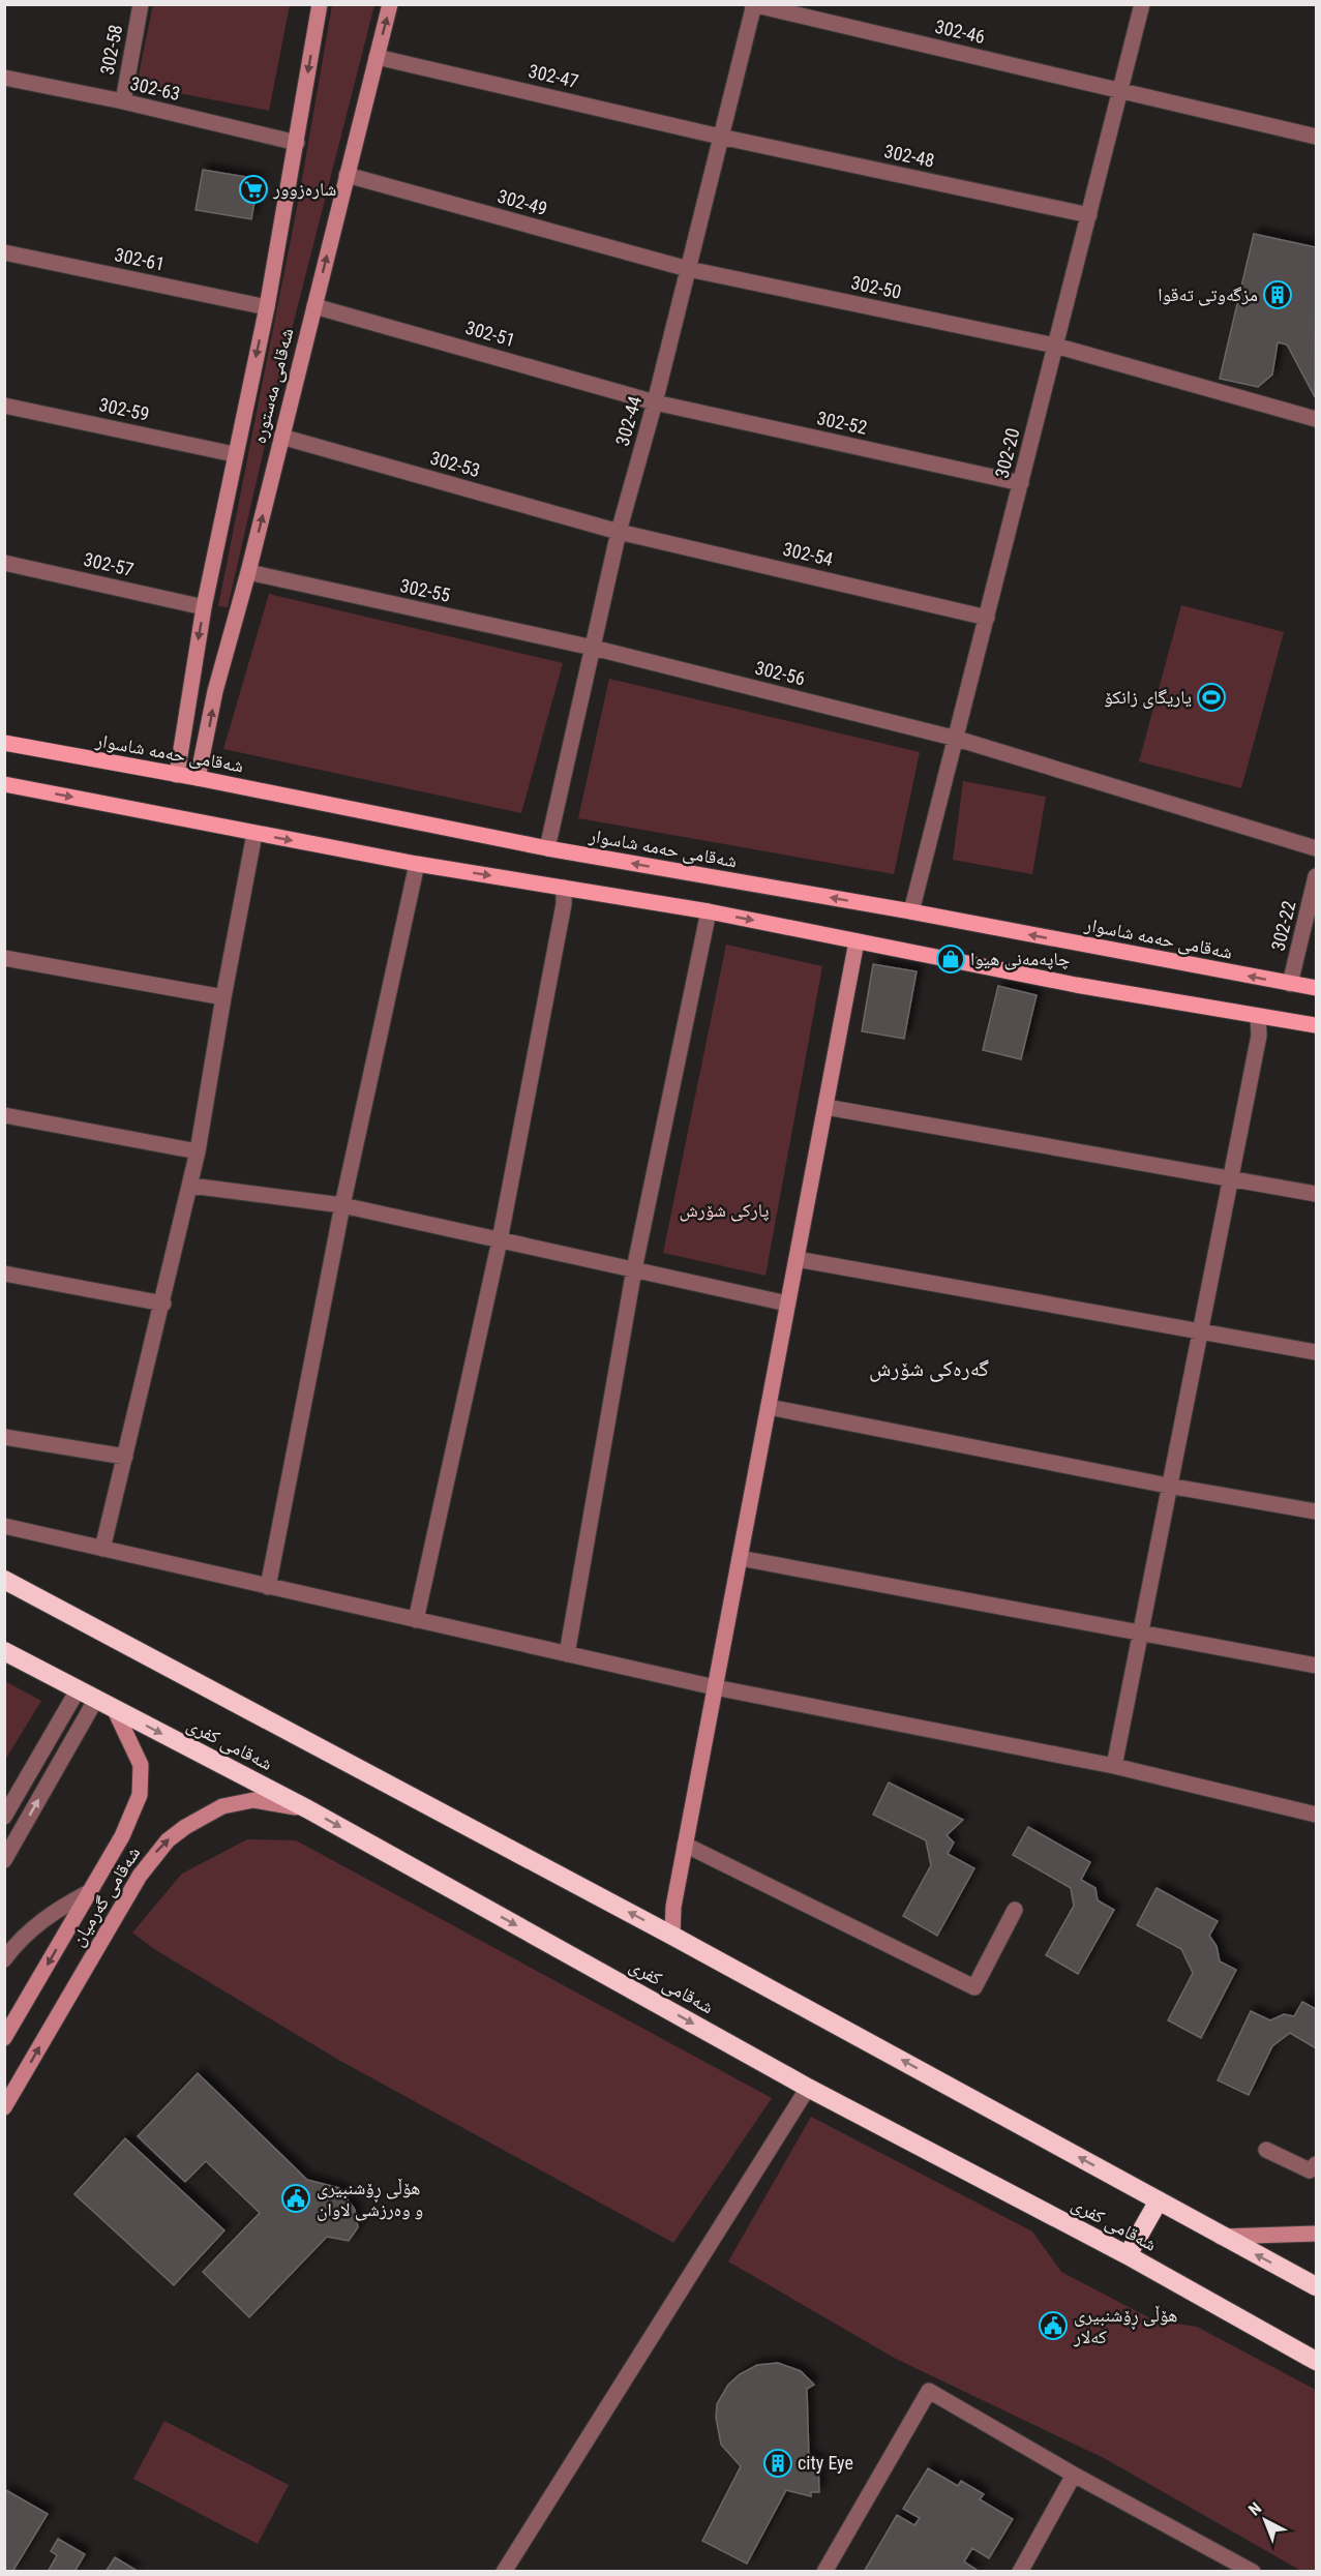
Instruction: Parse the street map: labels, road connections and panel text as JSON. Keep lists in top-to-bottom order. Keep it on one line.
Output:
{"streets":{"highway":["شەقامی کفری"],"main road":["شەقامی مەستورە","شەقامی حەمە شاسوار","شەقامی گەرمیان"],"street":["302-46","302-58","302-47","302-63","302-48","302-49","302-61","302-50","302-51","302-59","302-44","302-52","302-20","302-53","302-54","302-57","302-55","302-56","302-22"]},"crossings":[["302-46","302-44"],["302-46","302-20"],["302-58","302-63"],["302-47","302-48"],["302-47","شەقامی مەستورە"],["302-47","302-44"],["302-63","شەقامی مەستورە"],["302-48","302-44"],["302-48","302-20"],["302-49","302-50"],["302-49","شەقامی مەستورە"],["302-49","302-44"],["302-61","شەقامی مەستورە"],["302-50","302-44"],["302-50","302-20"],["302-51","شەقامی مەستورە"],["302-51","302-44"],["302-51","302-52"],["شەقامی مەستورە","302-59"],["شەقامی مەستورە","302-53"],["شەقامی مەستورە","302-57"],["شەقامی مەستورە","302-55"],["شەقامی مەستورە","شەقامی حەمە شاسوار"],["302-44","302-52"],["302-44","302-53"],["302-44","302-54"],["302-44","302-55"],["302-44","302-56"],["302-44","شەقامی حەمە شاسوار"],["302-52","302-20"],["302-20","302-54"],["302-20","302-56"],["302-20","شەقامی حەمە شاسوار"],["302-53","302-54"],["302-55","302-56"],["شەقامی حەمە شاسوار","302-22"],["شەقامی کفری","شەقامی گەرمیان"]],"districts":["گەرەکی شۆرش"],"parks":["پارکی شۆرش"],"places":{"supermarket":["شارەزوور"],"building":["مزگه‌وتی ته‌قوا","city Eye"],"sports":["یاریگای زانکۆ"],"shop":["چاپەمەنی هیوا"],"public building":["هۆڵی ڕۆشنبیری و وەرزشی لاوان","هۆڵی ڕۆشنبیری کەلار"]},"north":"top left"}
